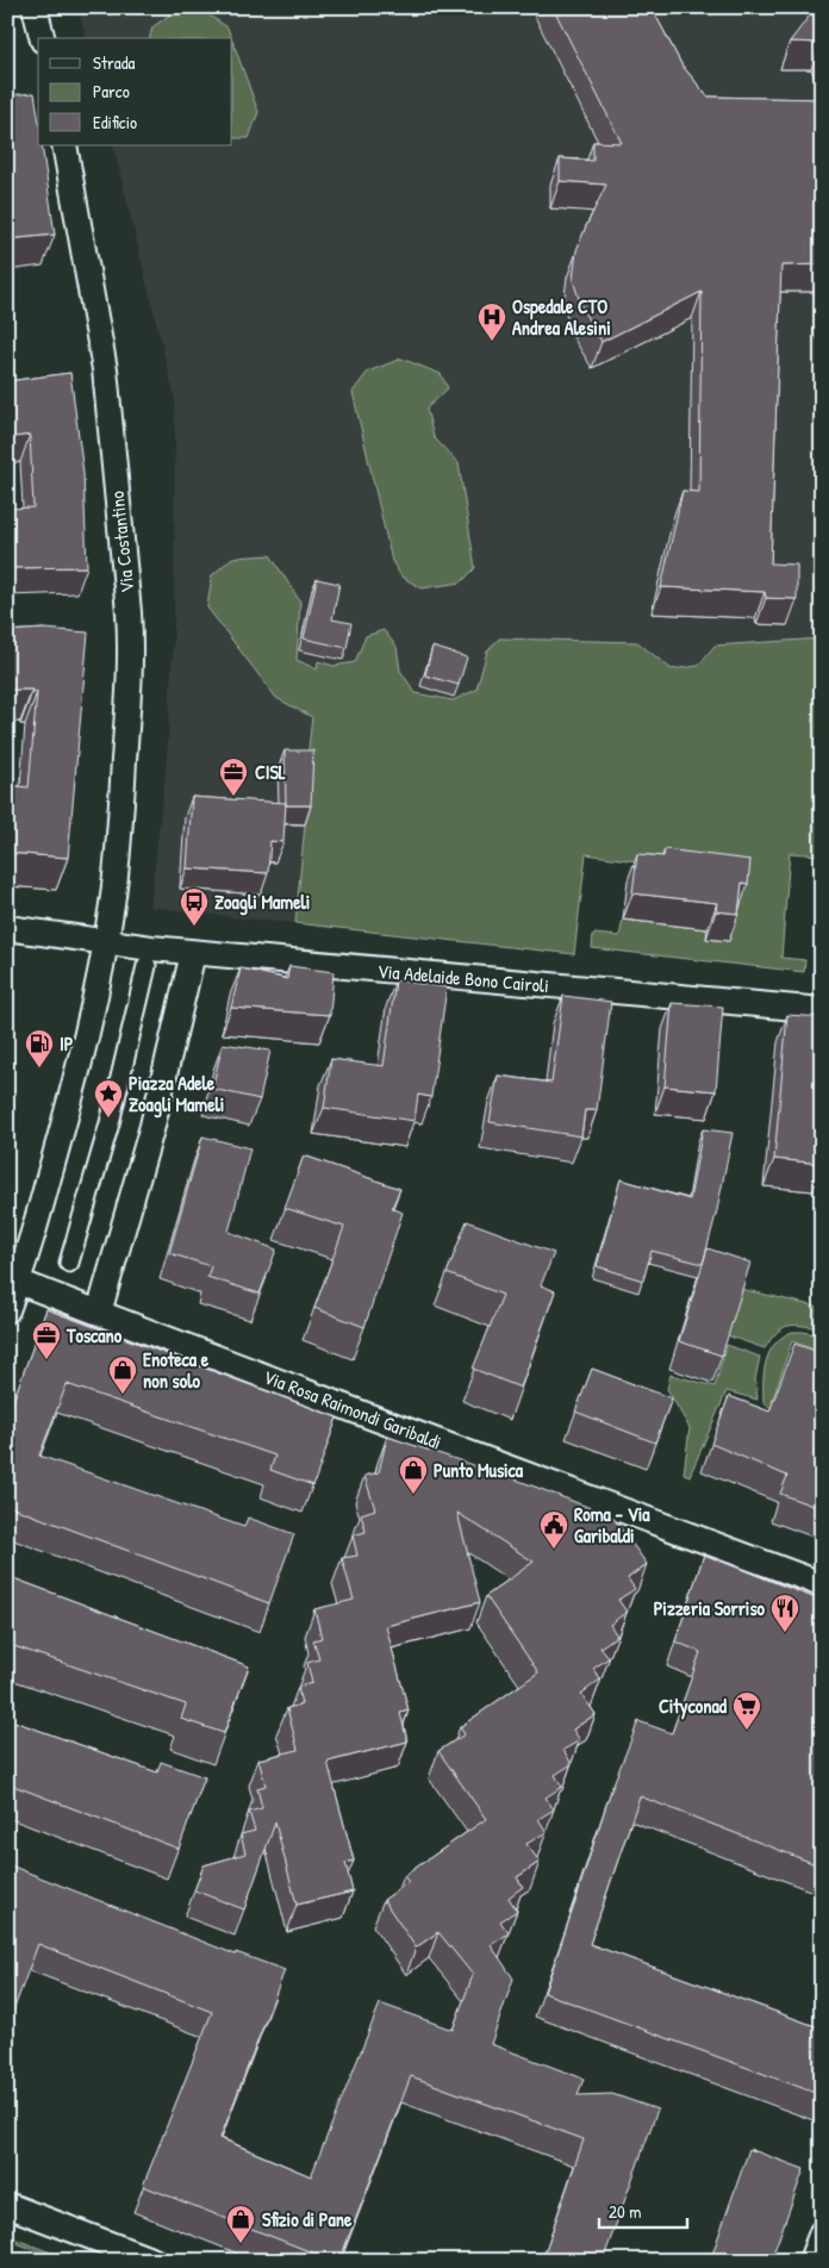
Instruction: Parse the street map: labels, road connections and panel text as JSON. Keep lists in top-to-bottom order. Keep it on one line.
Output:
{"streets":{"street":["Via Costantino","Via Adelaide Bono Cairoli","Via Rosa Raimondi Garibaldi"]},"crossings":[["Via Costantino","Via Adelaide Bono Cairoli"]],"places":{"hospital":["Ospedale CTO Andrea Alesini"],"office":["CISL","Toscano"],"bus stop":["Zoagli Mameli"],"fuel station":["IP"],"place":["Piazza Adele Zoagli Mameli"],"shop":["Enoteca e non solo","Punto Musica","Sfizio di Pane"],"public building":["Roma - Via Garibaldi"],"restaurant":["Pizzeria Sorriso"],"supermarket":["Cityconad"]},"legend":["Strada","Parco","Edificio"],"scale_bar":"20 m"}
